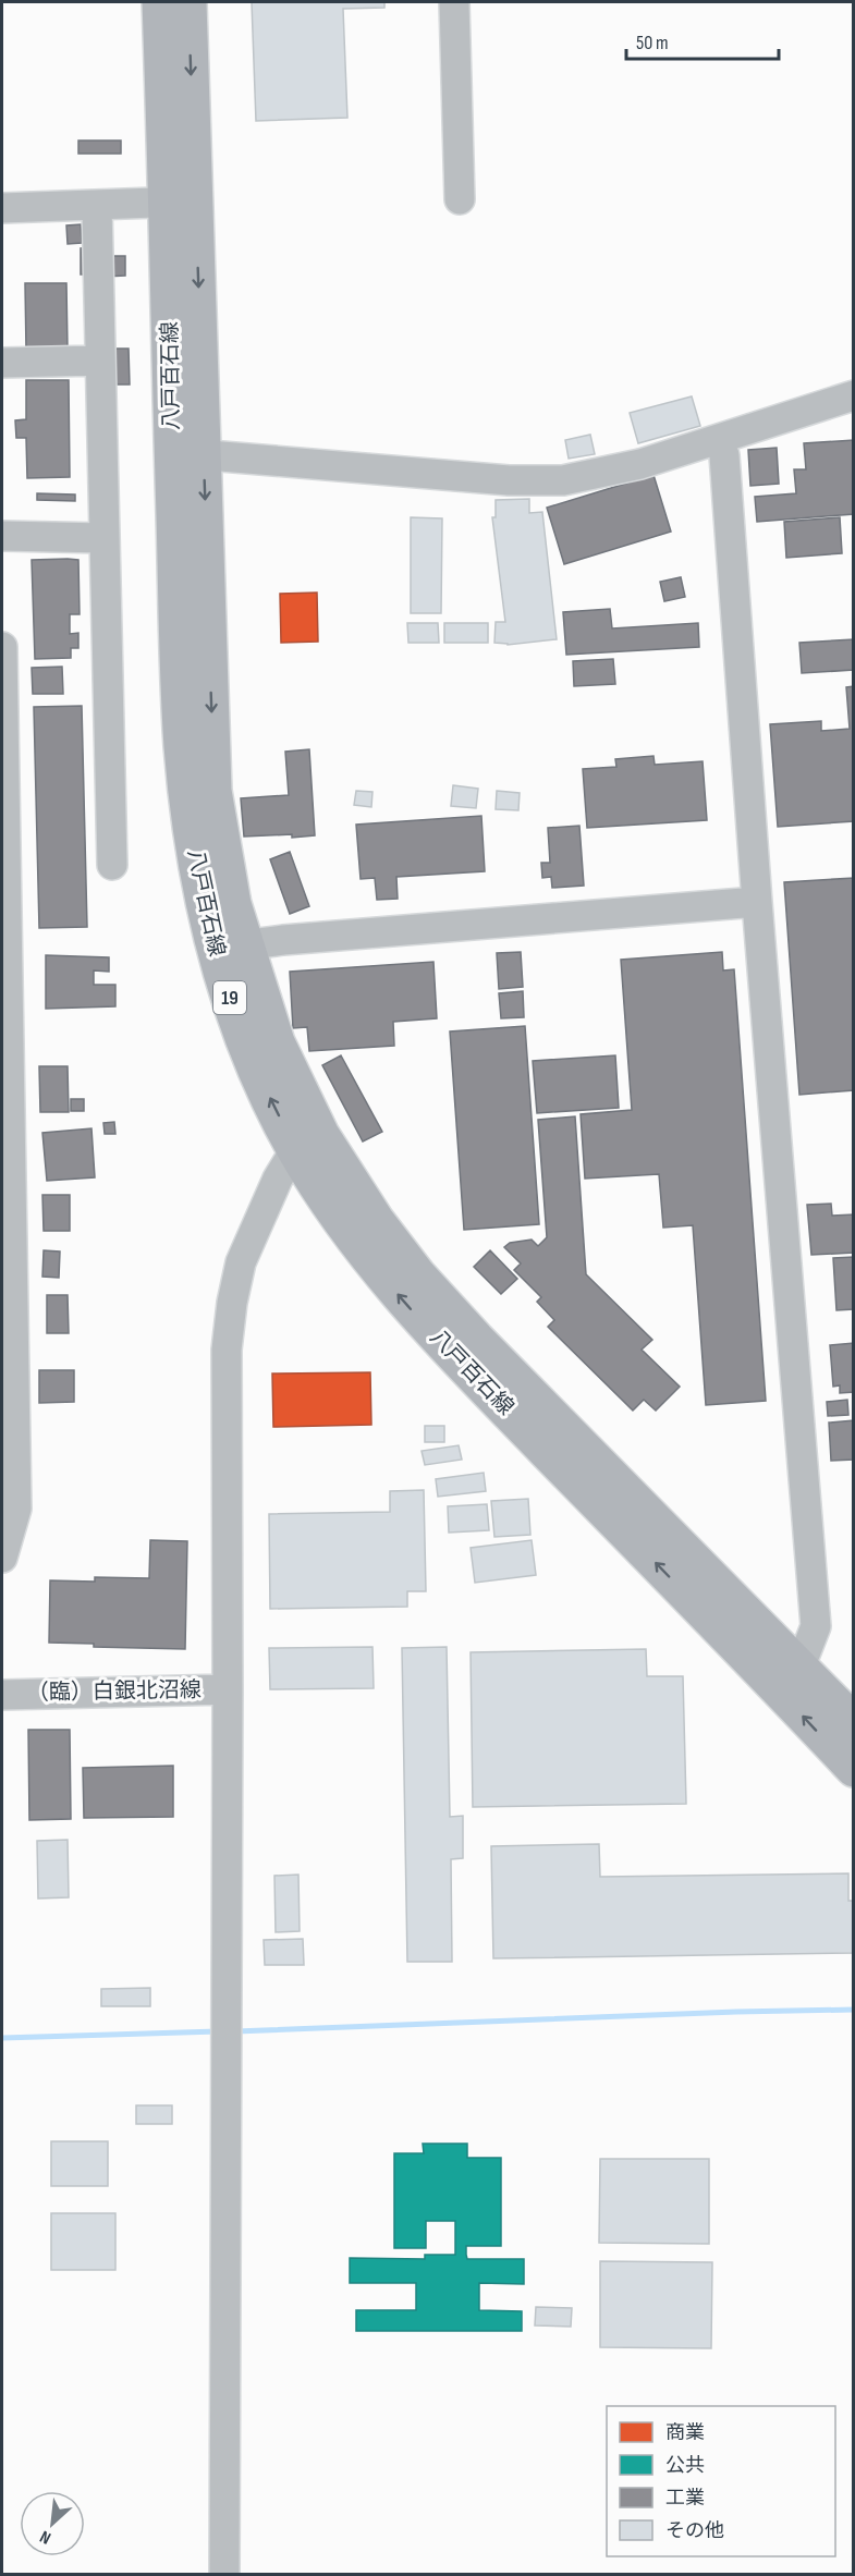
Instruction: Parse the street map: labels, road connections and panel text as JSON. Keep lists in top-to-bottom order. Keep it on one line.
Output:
{"streets":{"main road":["八戸百石線","19"],"street":["（臨）白銀北沼線"]},"legend":["商業","公共","工業","その他"],"scale_bar":"50 m","north":"bottom left"}
